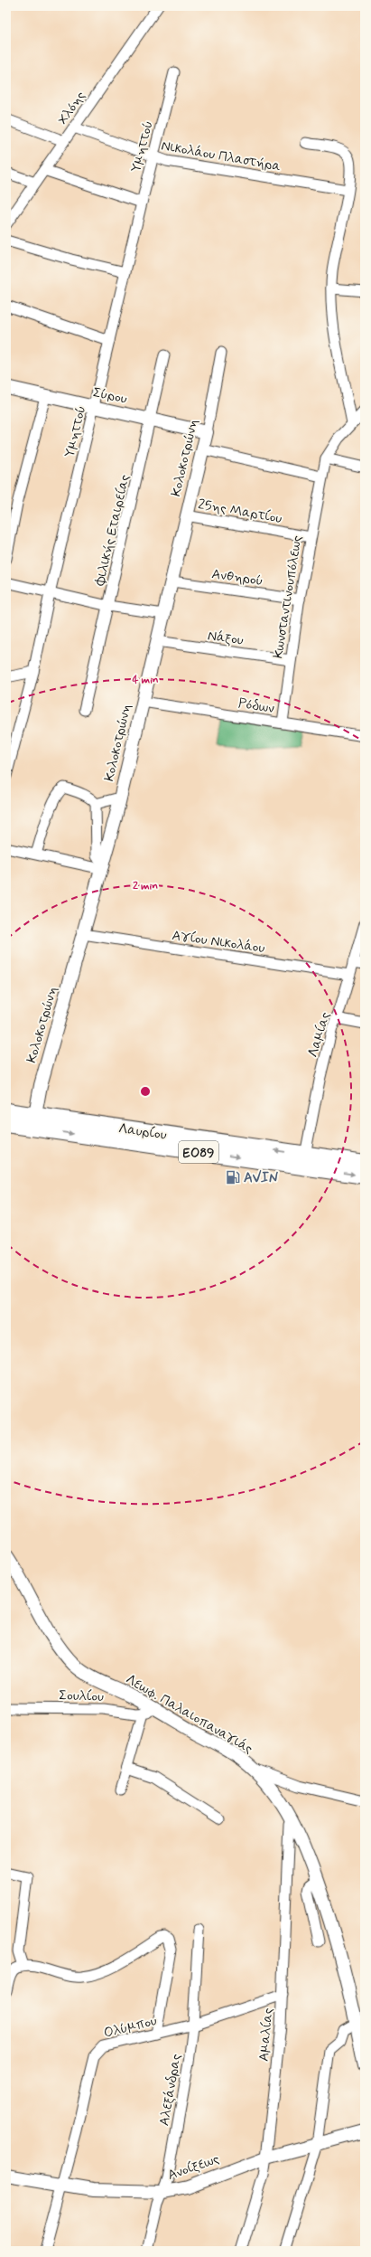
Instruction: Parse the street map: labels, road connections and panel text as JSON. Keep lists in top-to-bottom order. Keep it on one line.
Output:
{"streets":{"main road":["Λαυρίου","ΕΟ89"],"street":["Χλόης","Υμηττού","Νικολάου Πλαστήρα","Σύρου","Κολοκοτρώνη","25ης Μαρτίου","Φιλικής Εταιρείας","Ανθηρού","Κωνσταντινουπόλεως","Νάξου","Ρόδων","Αγίου Νικολάου","Λαμίας","Σουλίου","Λεωφ. Παλαιοπαναγιάς","Ολύμπου","Αμαλίας","Αλεξάνδρας","Ανοίξεως"]},"crossings":[["Χλόης","Νικολάου Πλαστήρα"],["Υμηττού","Νικολάου Πλαστήρα"],["Υμηττού","Σύρου"],["Σύρου","Κολοκοτρώνη"],["Σύρου","Φιλικής Εταιρείας"],["Κολοκοτρώνη","25ης Μαρτίου"],["Κολοκοτρώνη","Ανθηρού"],["Κολοκοτρώνη","Νάξου"],["Κολοκοτρώνη","Ρόδων"],["Κολοκοτρώνη","Αγίου Νικολάου"],["Κολοκοτρώνη","Λαυρίου"],["25ης Μαρτίου","Κωνσταντινουπόλεως"],["Ανθηρού","Κωνσταντινουπόλεως"],["Κωνσταντινουπόλεως","Νάξου"],["Κωνσταντινουπόλεως","Ρόδων"],["Αγίου Νικολάου","Λαμίας"],["Λαμίας","Λαυρίου"],["Σουλίου","Λεωφ. Παλαιοπαναγιάς"],["Λεωφ. Παλαιοπαναγιάς","Αμαλίας"],["Ολύμπου","Αμαλίας"],["Ολύμπου","Αλεξάνδρας"],["Ολύμπου","Ανοίξεως"],["Αμαλίας","Ανοίξεως"],["Αλεξάνδρας","Ανοίξεως"]],"places":{"fuel station":["AVIN"]},"rings":["4 min","2 min"]}
